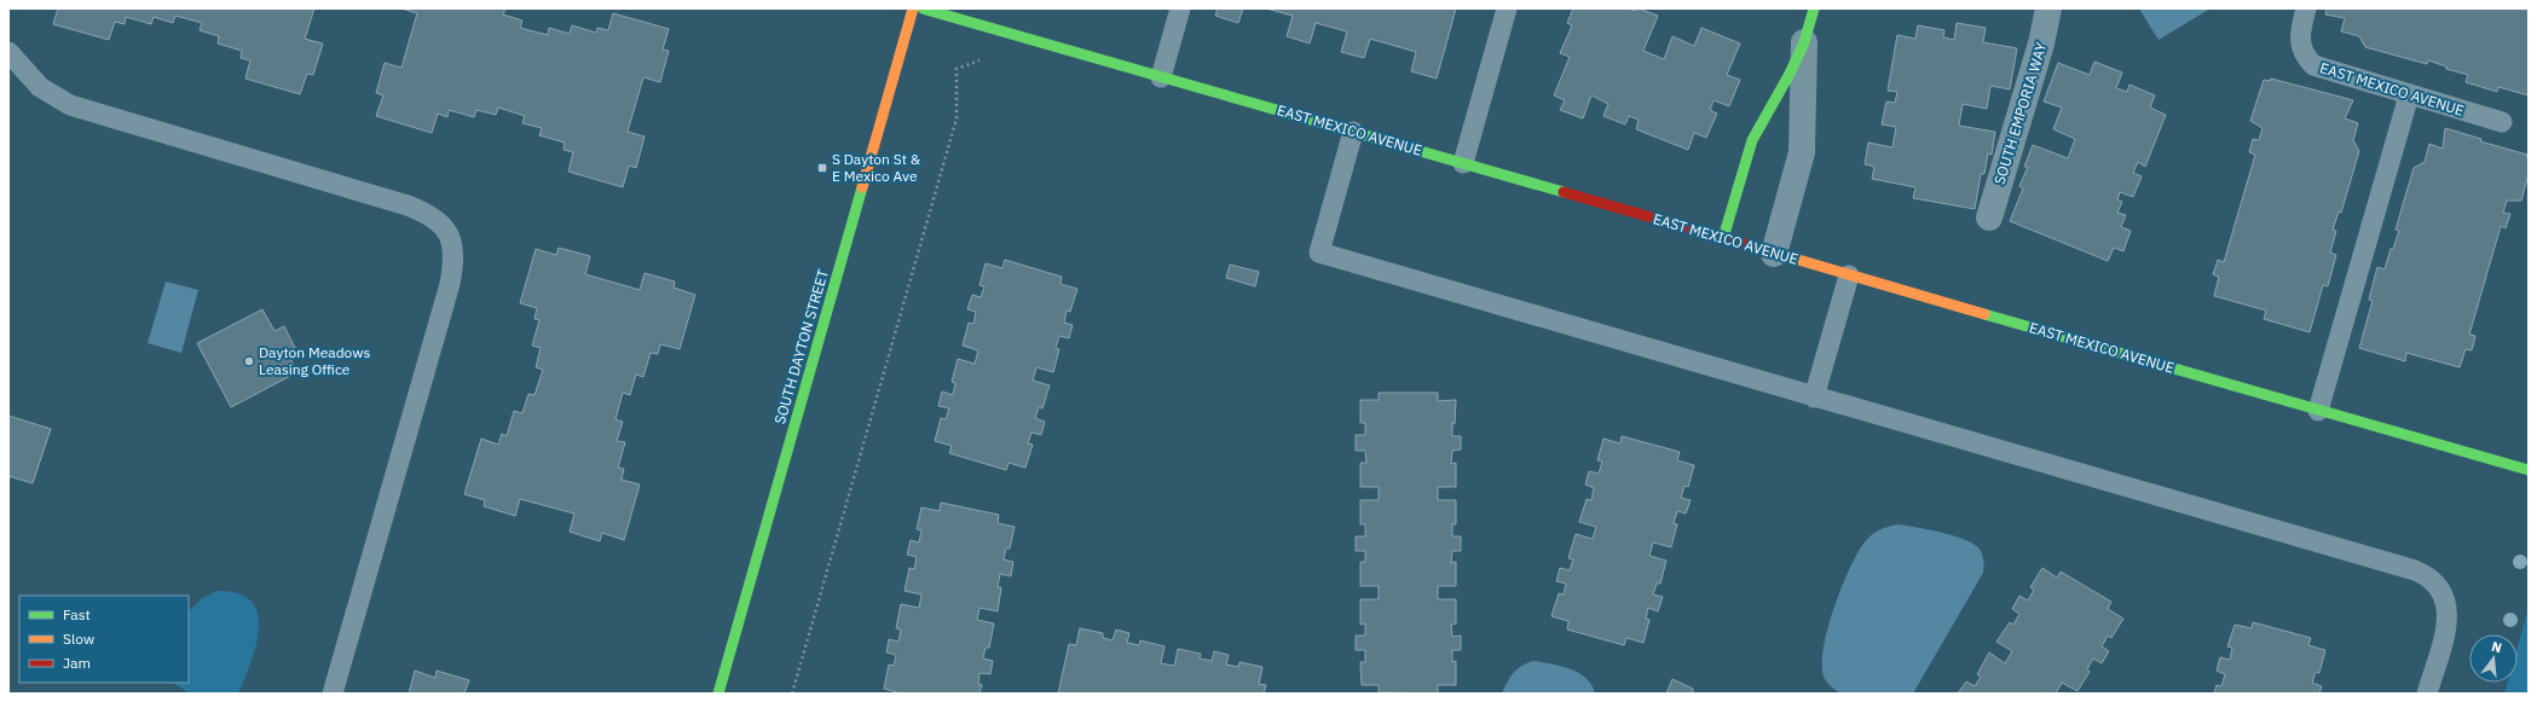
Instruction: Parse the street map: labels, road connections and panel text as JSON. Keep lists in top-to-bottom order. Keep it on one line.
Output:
{"streets":{"street":["EAST MEXICO AVENUE","SOUTH EMPORIA WAY","SOUTH DAYTON STREET"]},"places":{"transit":["S Dayton St & E Mexico Ave"],"other":["Dayton Meadows Leasing Office"]},"legend":["Fast","Slow","Jam"],"north":"top"}
